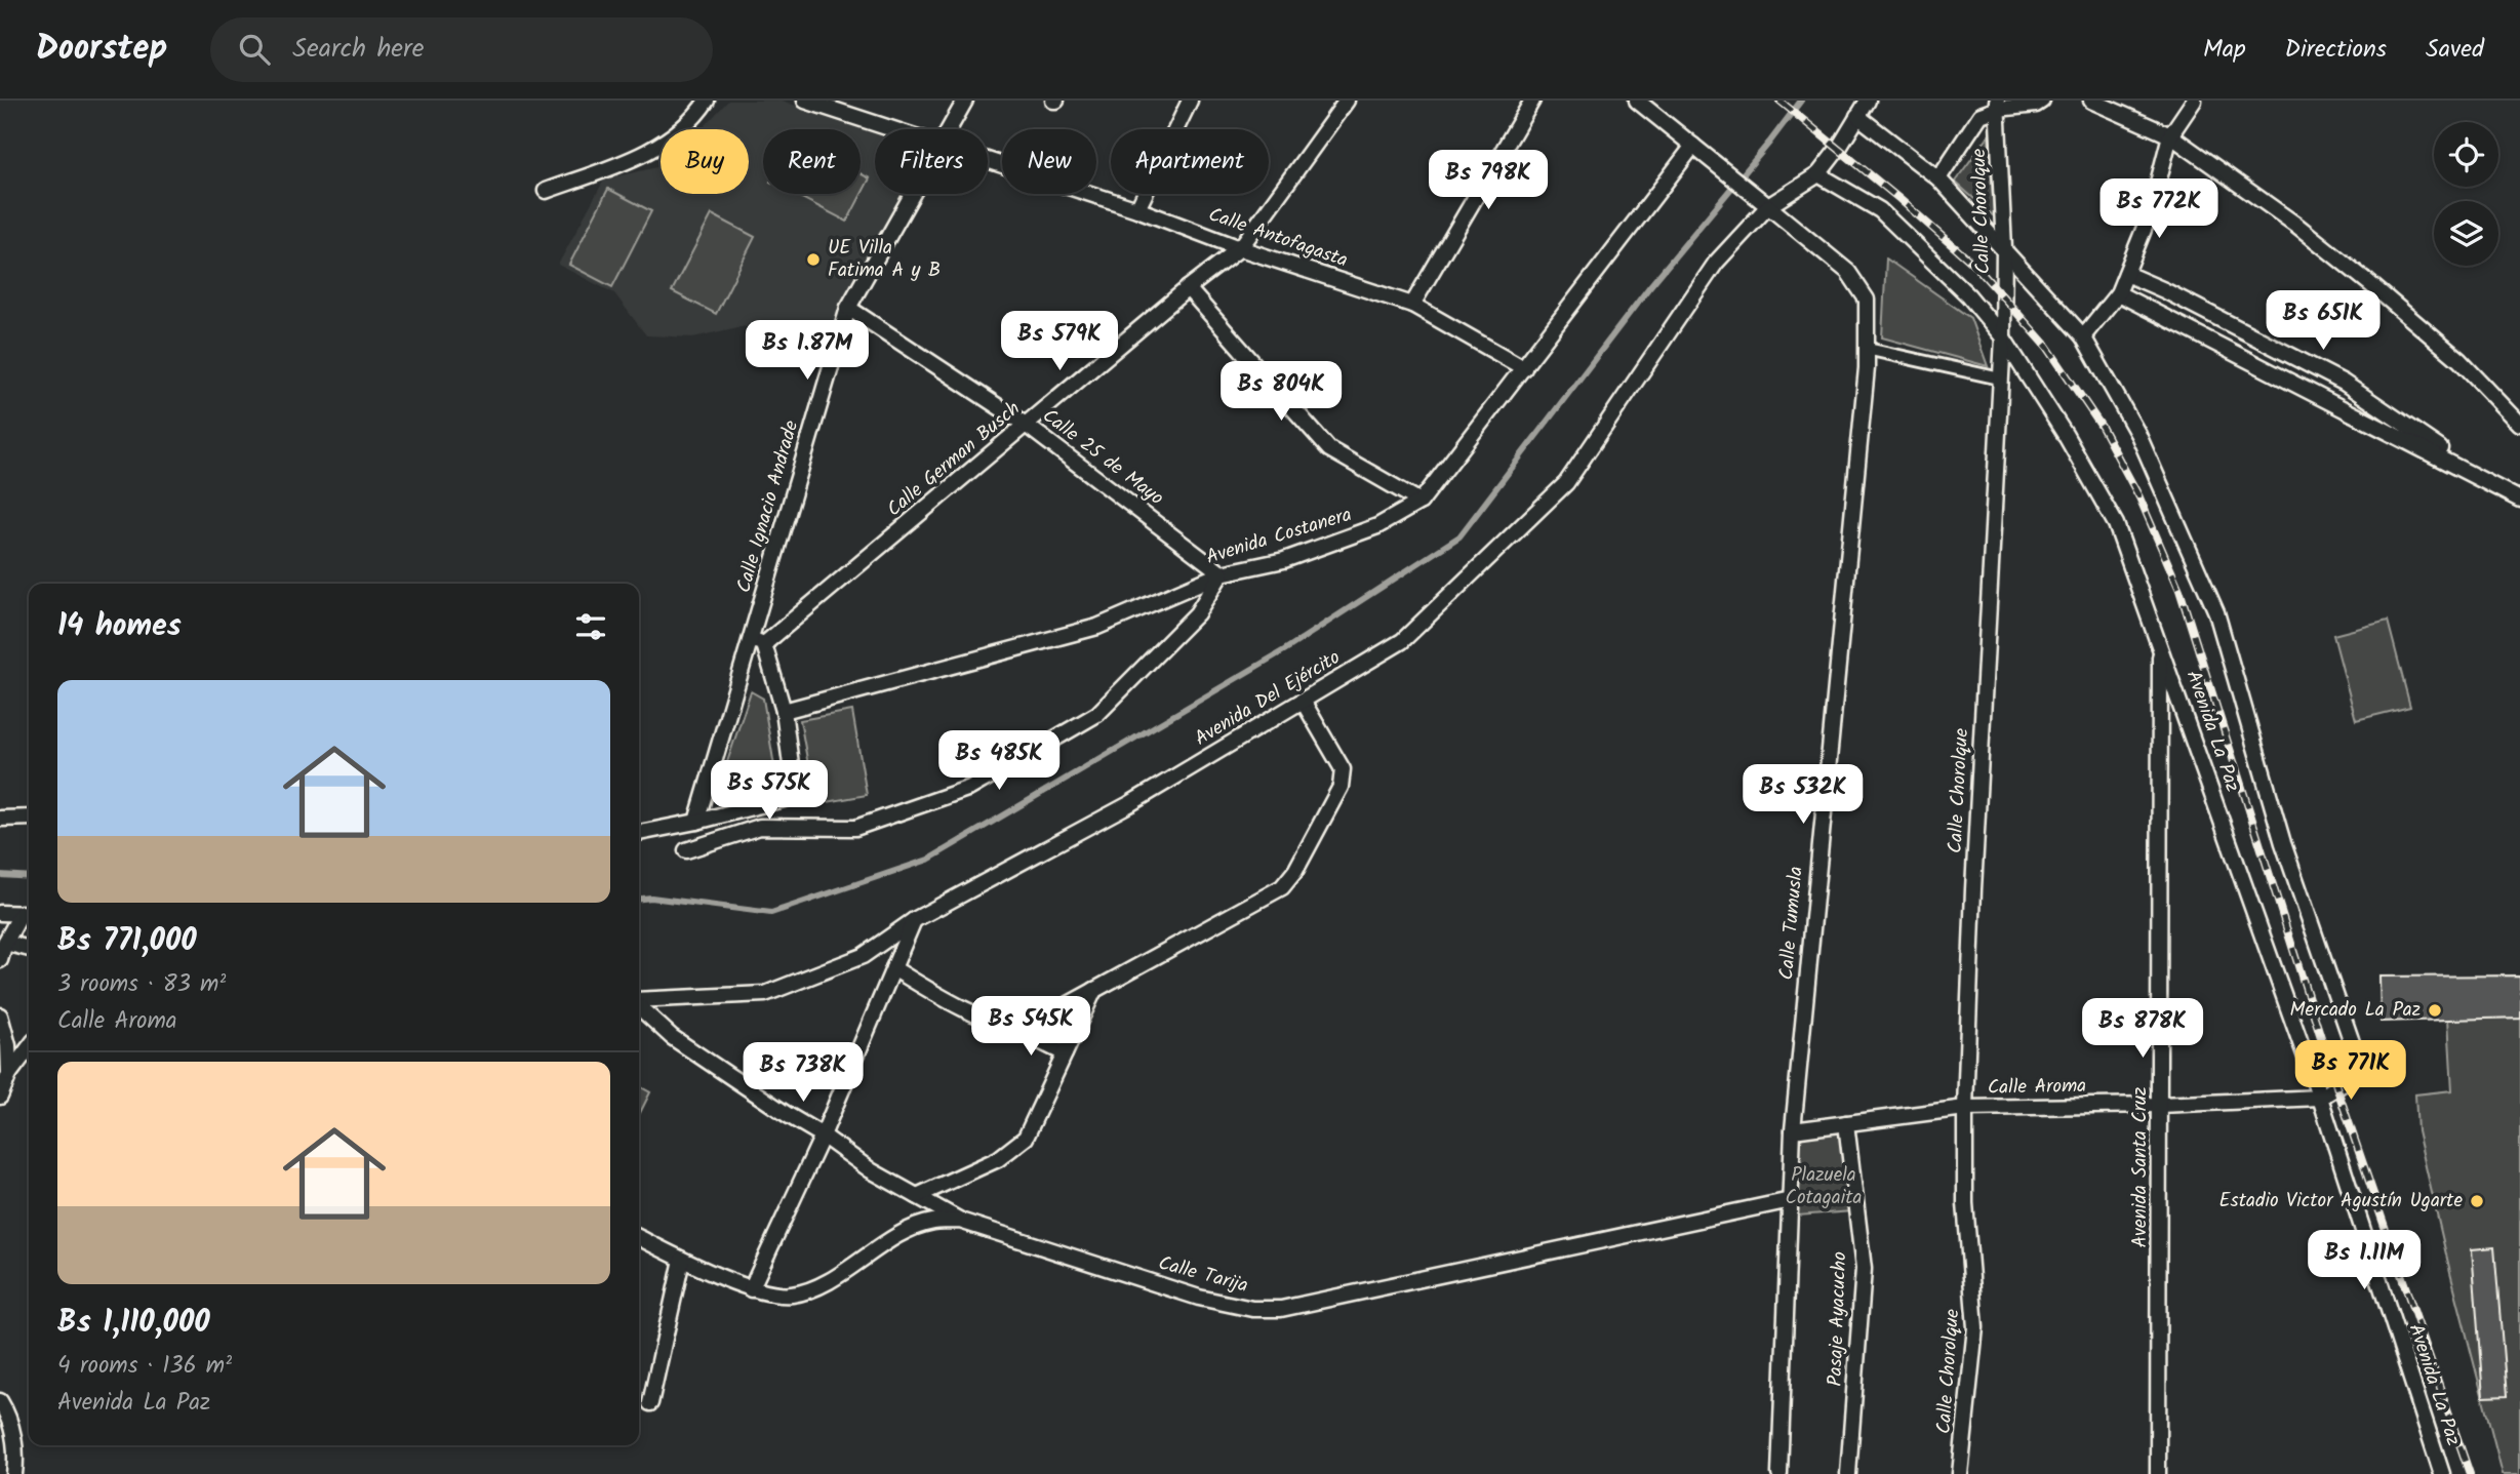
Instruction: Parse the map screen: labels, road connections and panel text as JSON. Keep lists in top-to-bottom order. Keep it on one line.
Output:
{"streets":{"street":["Calle Chorolque","Calle Antofagasta","Calle 25 de Mayo","Calle German Busch","Calle Ignacio Andrade","Avenida Costanera","Avenida Del Ejército","Avenida La Paz","Calle Tumusla","Calle Aroma","Avenida Santa Cruz","Calle Tarija","Pasaje Ayacucho"]},"crossings":[["Calle Chorolque","Avenida La Paz"],["Calle Chorolque","Calle Aroma"],["Calle Antofagasta","Calle German Busch"],["Calle Antofagasta","Avenida Costanera"],["Calle 25 de Mayo","Calle German Busch"],["Calle 25 de Mayo","Calle Ignacio Andrade"],["Calle 25 de Mayo","Avenida Costanera"],["Calle German Busch","Calle Ignacio Andrade"],["Avenida Del Ejército","Calle Tumusla"],["Avenida La Paz","Calle Aroma"],["Avenida La Paz","Avenida Santa Cruz"],["Calle Tumusla","Calle Aroma"],["Calle Tumusla","Calle Tarija"],["Calle Aroma","Avenida Santa Cruz"],["Calle Aroma","Pasaje Ayacucho"]],"parks":["Plazuela Cotagaita"],"places":["UE Villa Fatima A y B","Mercado La Paz","Estadio Victor Agustín Ugarte"],"page":{"header":"Doorstep","search":"Search here","nav":["Map","Directions","Saved"],"chip":["Buy","Rent","Filters","New","Apartment"],"price":["Bs 798K","Bs 772K","Bs 651K","Bs 579K","Bs 1.87M","Bs 804K","Bs 485K","Bs 575K","Bs 532K","Bs 545K","Bs 878K","Bs 771K","Bs 738K","Bs 1.11M"],"heading":"14 homes","list":[{"name":"Bs 771,000","note":"3 rooms · 83 m² · Calle Aroma"},{"name":"Bs 1,110,000","note":"4 rooms · 136 m² · Avenida La Paz"}]}}
